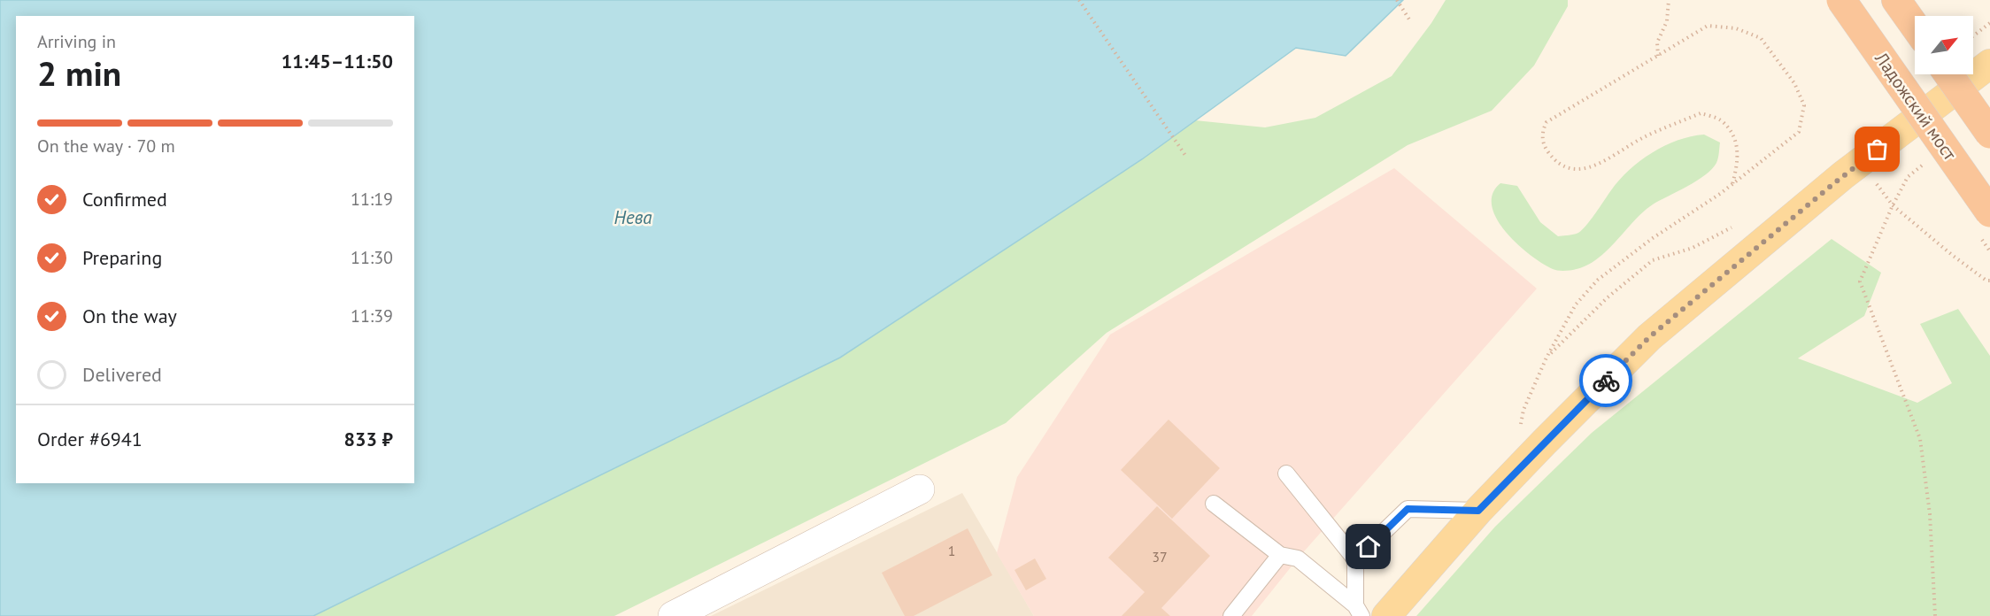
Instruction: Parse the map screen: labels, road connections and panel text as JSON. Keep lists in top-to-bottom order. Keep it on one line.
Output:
{"streets":{"highway":["Ладожский мост"]},"water":["Нева"],"house_numbers":["1","37"],"north":"top right","page":{"heading":["2 min","Arriving in","11:45–11:50"],"panel":["Order #6941","833 ₽"],"bar":"On the way · 70 m","list":[["Confirmed","11:19"],["Preparing","11:30"],["On the way","11:39"],"Delivered"]}}
